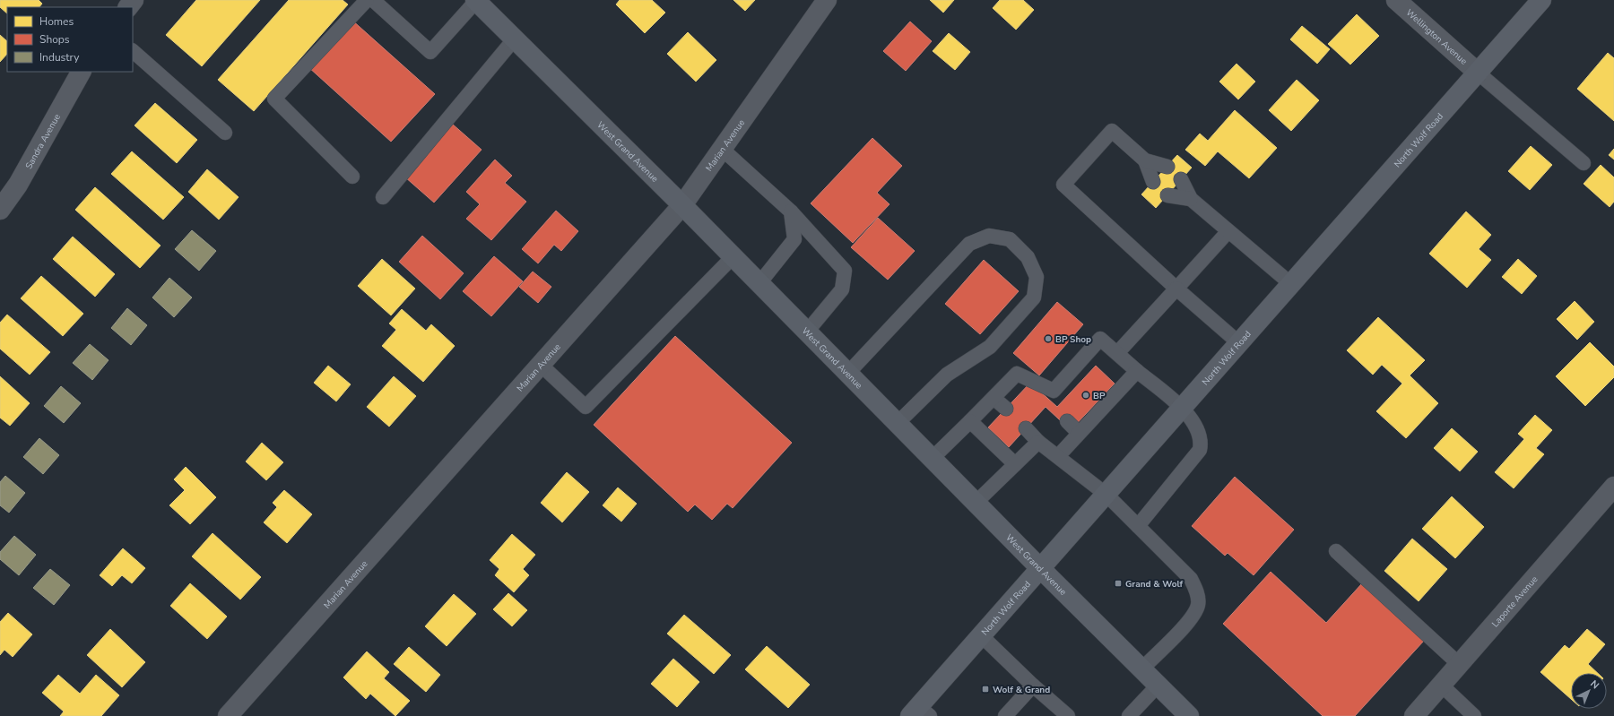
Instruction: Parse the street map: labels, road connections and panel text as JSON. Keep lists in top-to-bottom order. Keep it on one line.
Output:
{"streets":{"main road":["North Wolf Road","West Grand Avenue"],"street":["Wellington Avenue","Sandra Avenue","Marian Avenue","Laporte Avenue"]},"crossings":[["Wellington Avenue","North Wolf Road"],["North Wolf Road","West Grand Avenue"],["Marian Avenue","West Grand Avenue"]],"places":{"other":["BP Shop","BP"],"transit":["Grand & Wolf","Wolf & Grand"]},"legend":["Homes","Shops","Industry"],"north":"top right"}
